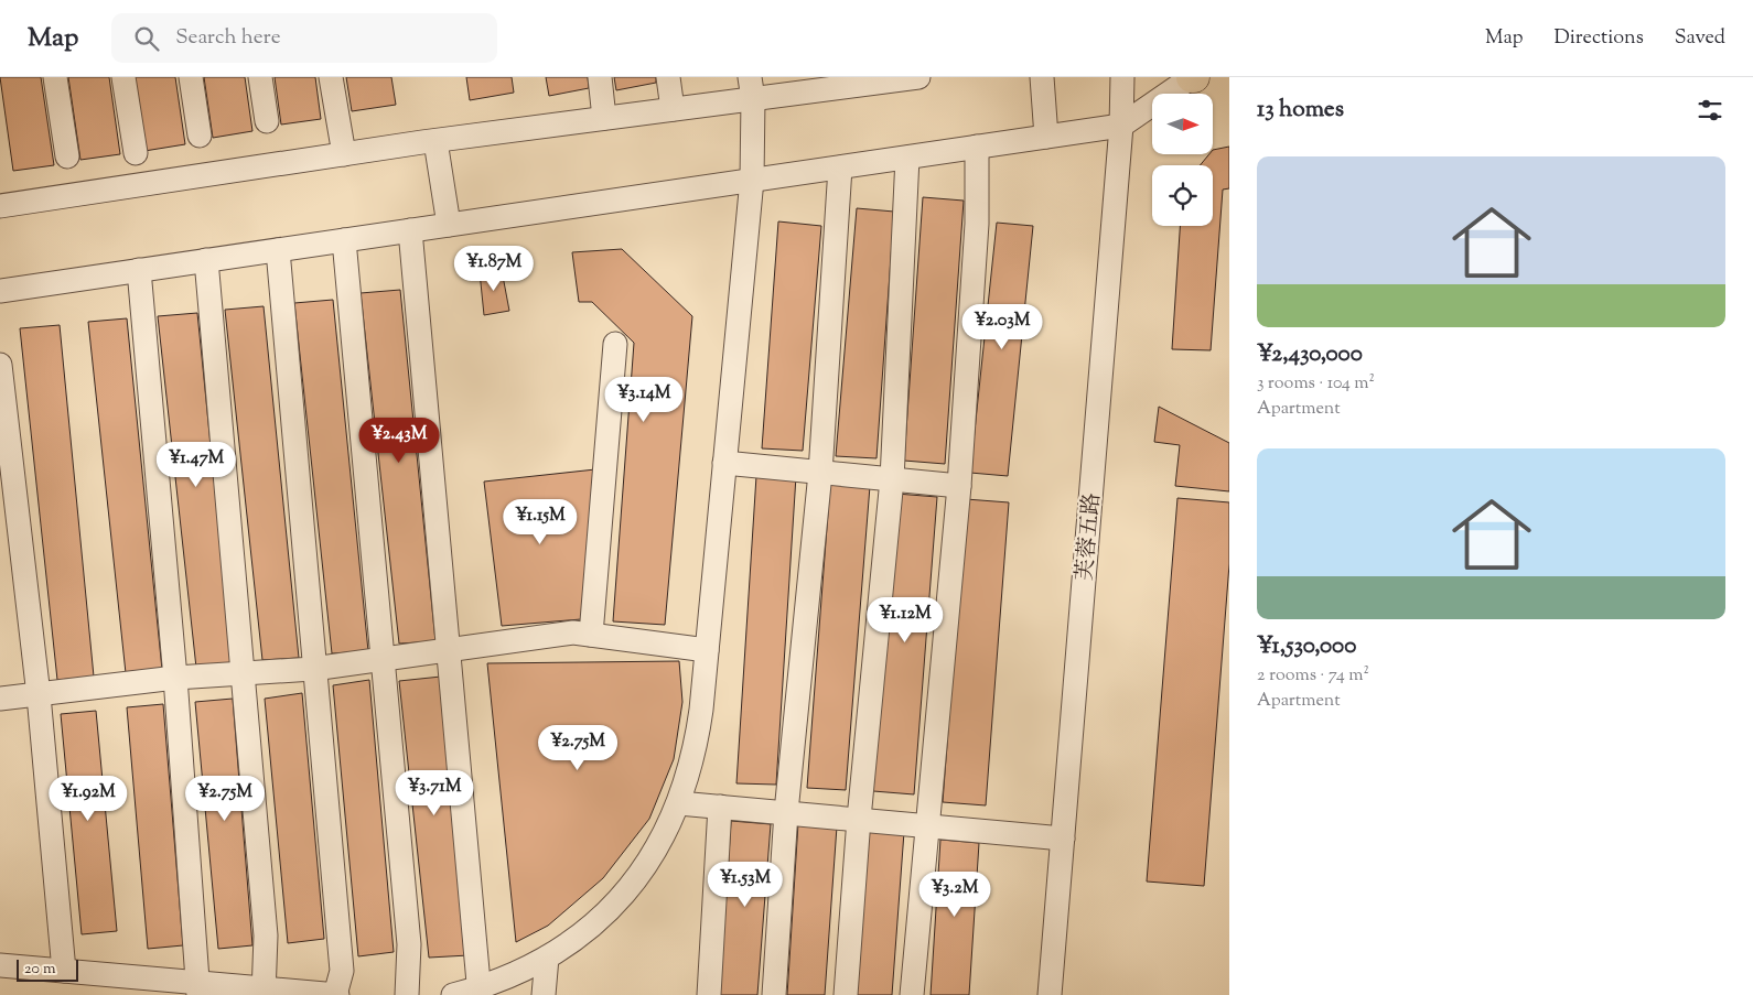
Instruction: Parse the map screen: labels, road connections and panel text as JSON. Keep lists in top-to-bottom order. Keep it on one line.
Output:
{"streets":{"street":["芙蓉五路"]},"scale_bar":"20 m","north":"right","page":{"header":"Map","search":"Search here","nav":["Map","Directions","Saved"],"heading":"13 homes","list":[{"name":"¥2,430,000","note":"3 rooms · 104 m² · Apartment"},{"name":"¥1,530,000","note":"2 rooms · 74 m² · Apartment"}],"price":["¥1.87M","¥2.03M","¥3.14M","¥2.43M","¥1.47M","¥1.15M","¥1.12M","¥2.75M","¥3.71M","¥1.92M","¥2.75M","¥1.53M","¥3.2M"],"scale":"20 m"}}
